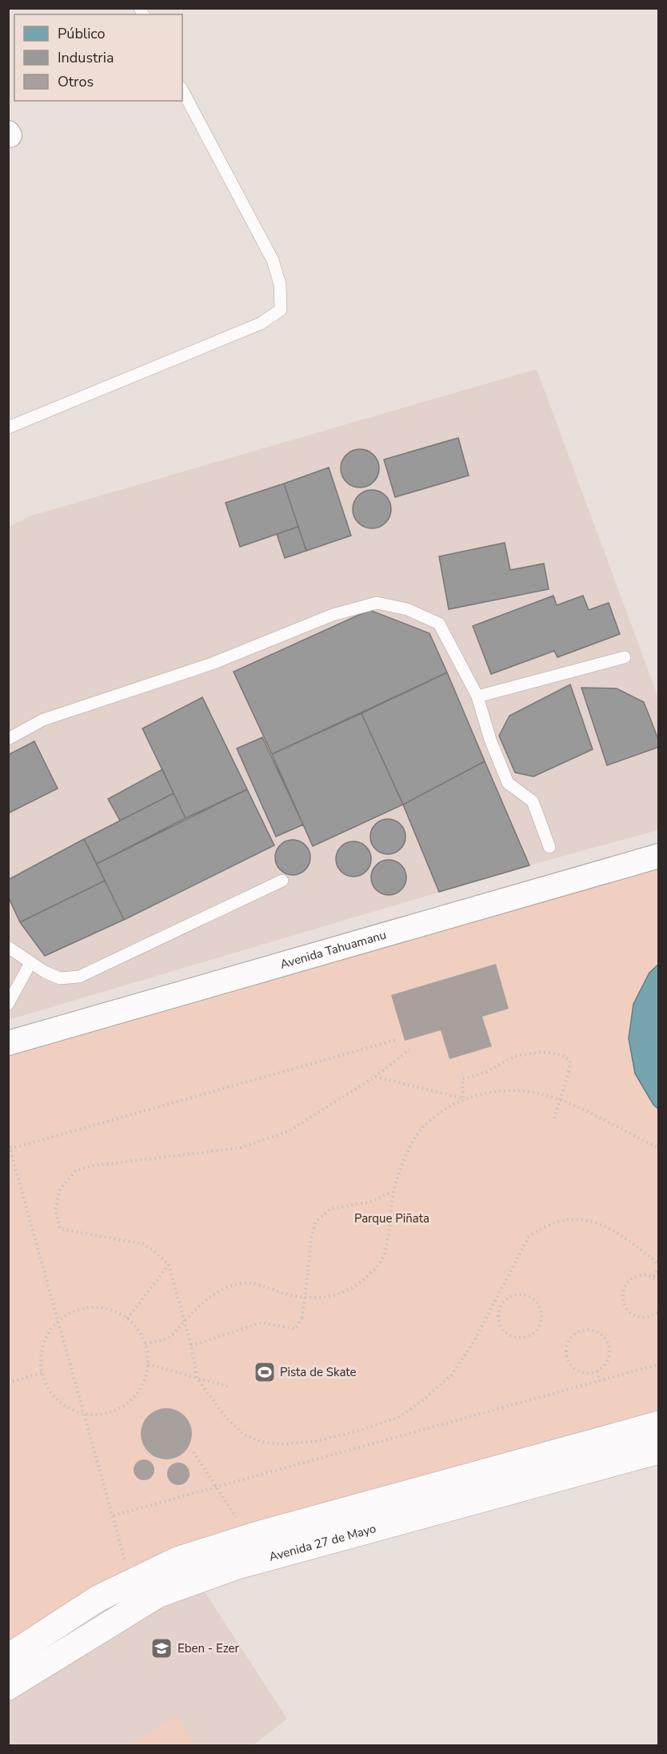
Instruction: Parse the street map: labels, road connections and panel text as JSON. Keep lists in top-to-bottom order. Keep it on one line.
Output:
{"streets":{"main road":["Avenida 27 de Mayo"],"street":["Avenida Tahuamanu"]},"parks":["Parque Piñata"],"places":{"sports":["Pista de Skate"],"school or university":["Eben - Ezer"]},"legend":["Público","Industria","Otros"]}
